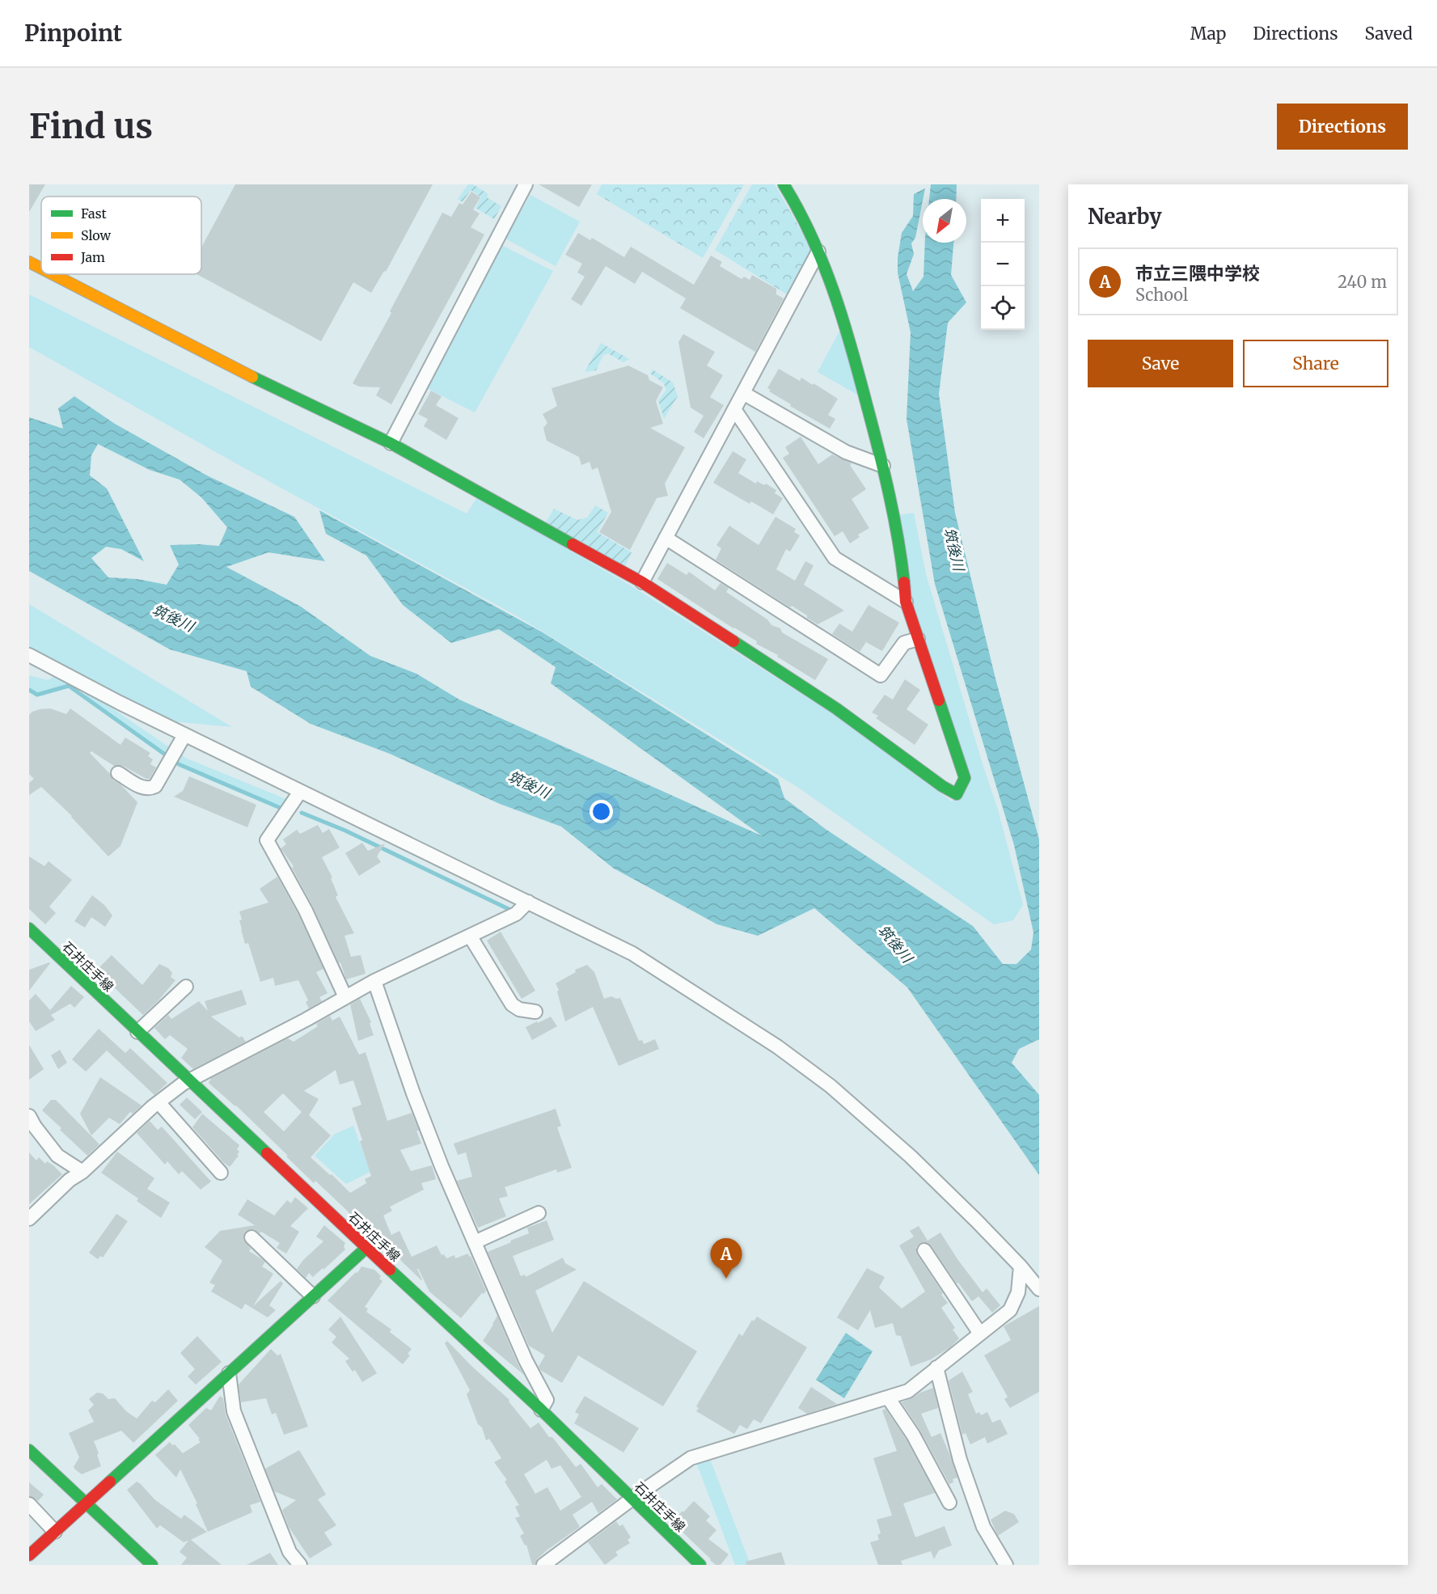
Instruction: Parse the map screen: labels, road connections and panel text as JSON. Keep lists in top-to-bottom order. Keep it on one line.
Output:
{"streets":{"street":["石井庄手線"]},"water":["筑後川"],"legend":["Fast","Slow","Jam"],"north":"bottom left","page":{"header":"Pinpoint","nav":["Map","Directions","Saved"],"buttons":["Directions",["Save","Share"]],"title":"Find us","heading":"Nearby","map_buttons":["+","−"],"list":[{"mark":"A","name":"市立三隈中学校","note":"School","value":"240 m"}],"pins":"A"}}
